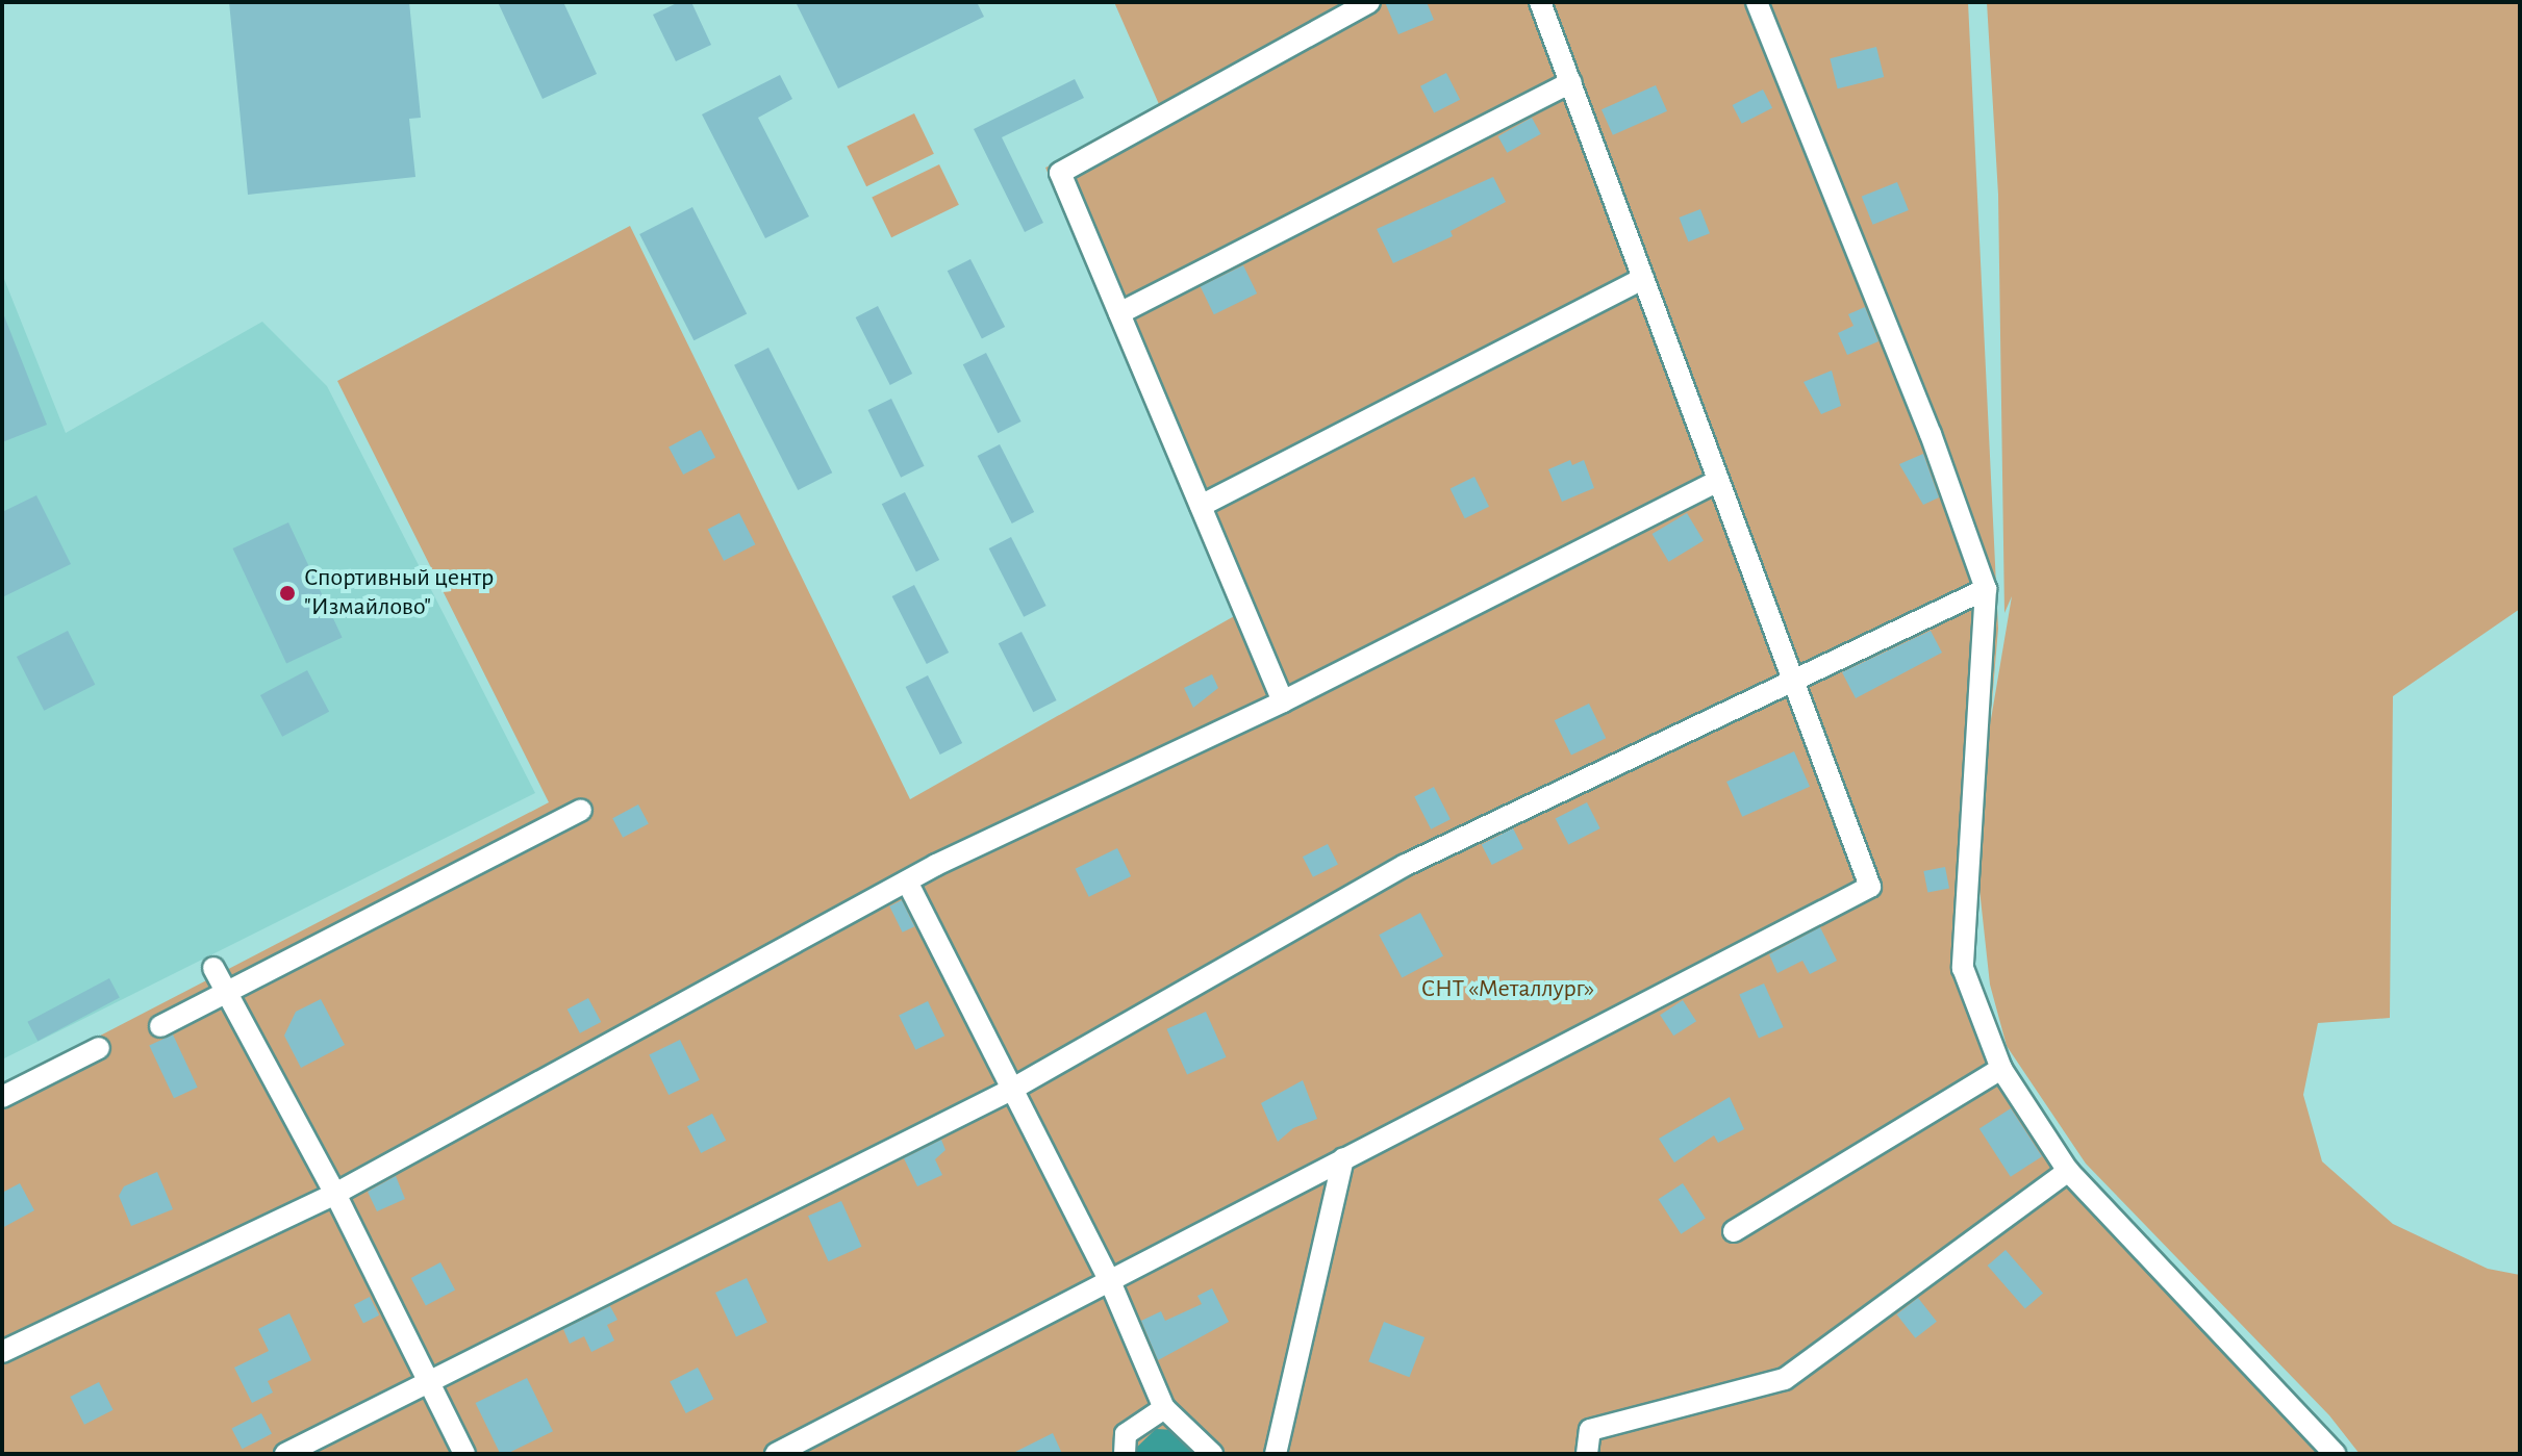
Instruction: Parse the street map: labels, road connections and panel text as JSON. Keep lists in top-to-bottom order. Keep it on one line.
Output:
{"parks":["СНТ «Металлург»"],"places":["Спортивный центр \"Измайлово\""]}
